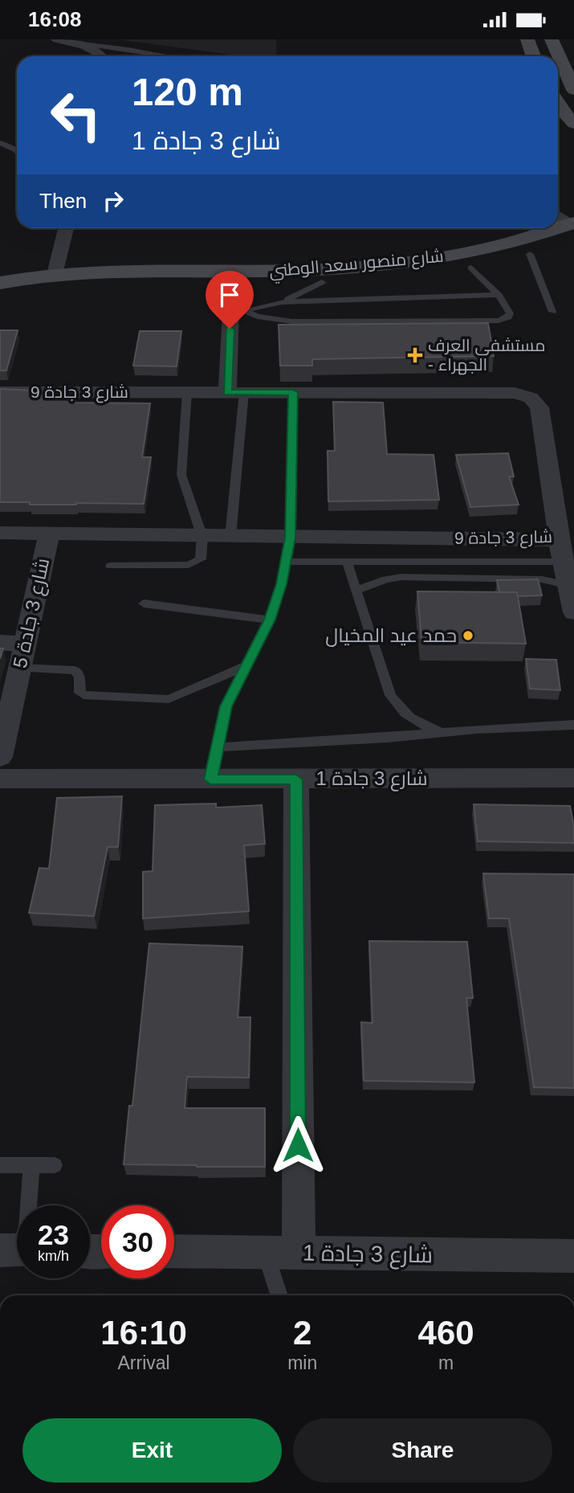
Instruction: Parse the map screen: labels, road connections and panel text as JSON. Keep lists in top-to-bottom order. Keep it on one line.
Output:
{"streets":{"street":["شارع منصور سعد الوطني","شارع 3 جادة 9","شارع 3 جادة 5","شارع 3 جادة 1"]},"crossings":[["شارع 3 جادة 9","شارع 3 جادة 5"]],"places":{"health":["مستشفى العرف - الجهراء"],"other":["حمد عيد المخيال"]},"page":{"status":"16:08","turn":["120 m","شارع 3 جادة 1"],"then":"Then","speed":"23 km/h","limit":"30","eta":["16:10","Arrival","2","min","460","m"],"buttons":["Exit","Share"]}}
